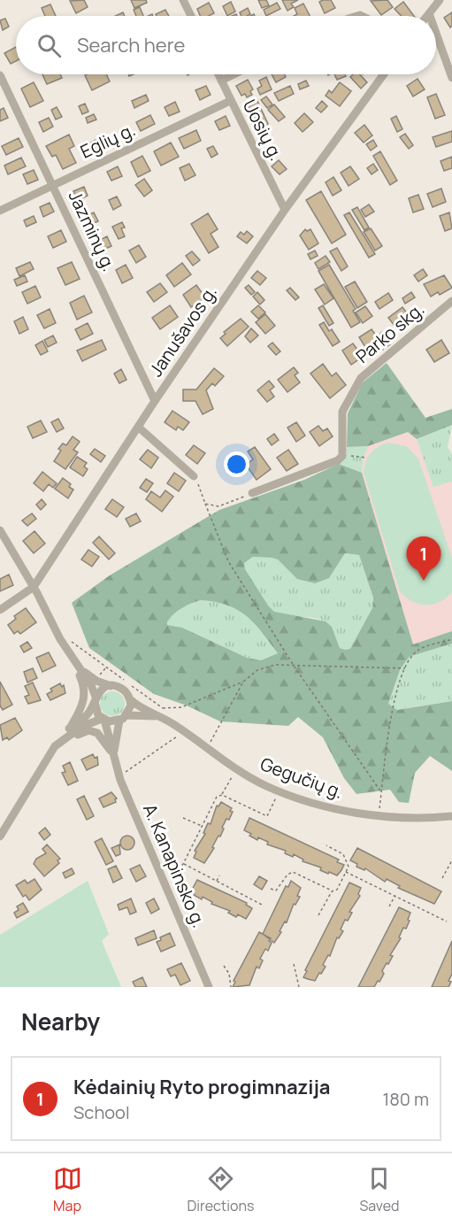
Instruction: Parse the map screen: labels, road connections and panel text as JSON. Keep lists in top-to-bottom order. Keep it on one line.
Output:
{"streets":{"street":["Uosių g.","Eglių g.","Jazminų g.","Janušavos g.","Parko skg.","Gegučių g.","A. Kanapinsko g."]},"crossings":[["Uosių g.","Eglių g."],["Uosių g.","Janušavos g."],["Eglių g.","Jazminų g."],["Jazminų g.","Janušavos g."],["Gegučių g.","A. Kanapinsko g."]],"page":{"search":"Search here","pins":"1","heading":"Nearby","list":[{"mark":"1","name":"Kėdainių Ryto progimnazija","note":"School","value":"180 m"}],"nav":["Map","Directions","Saved"]}}
